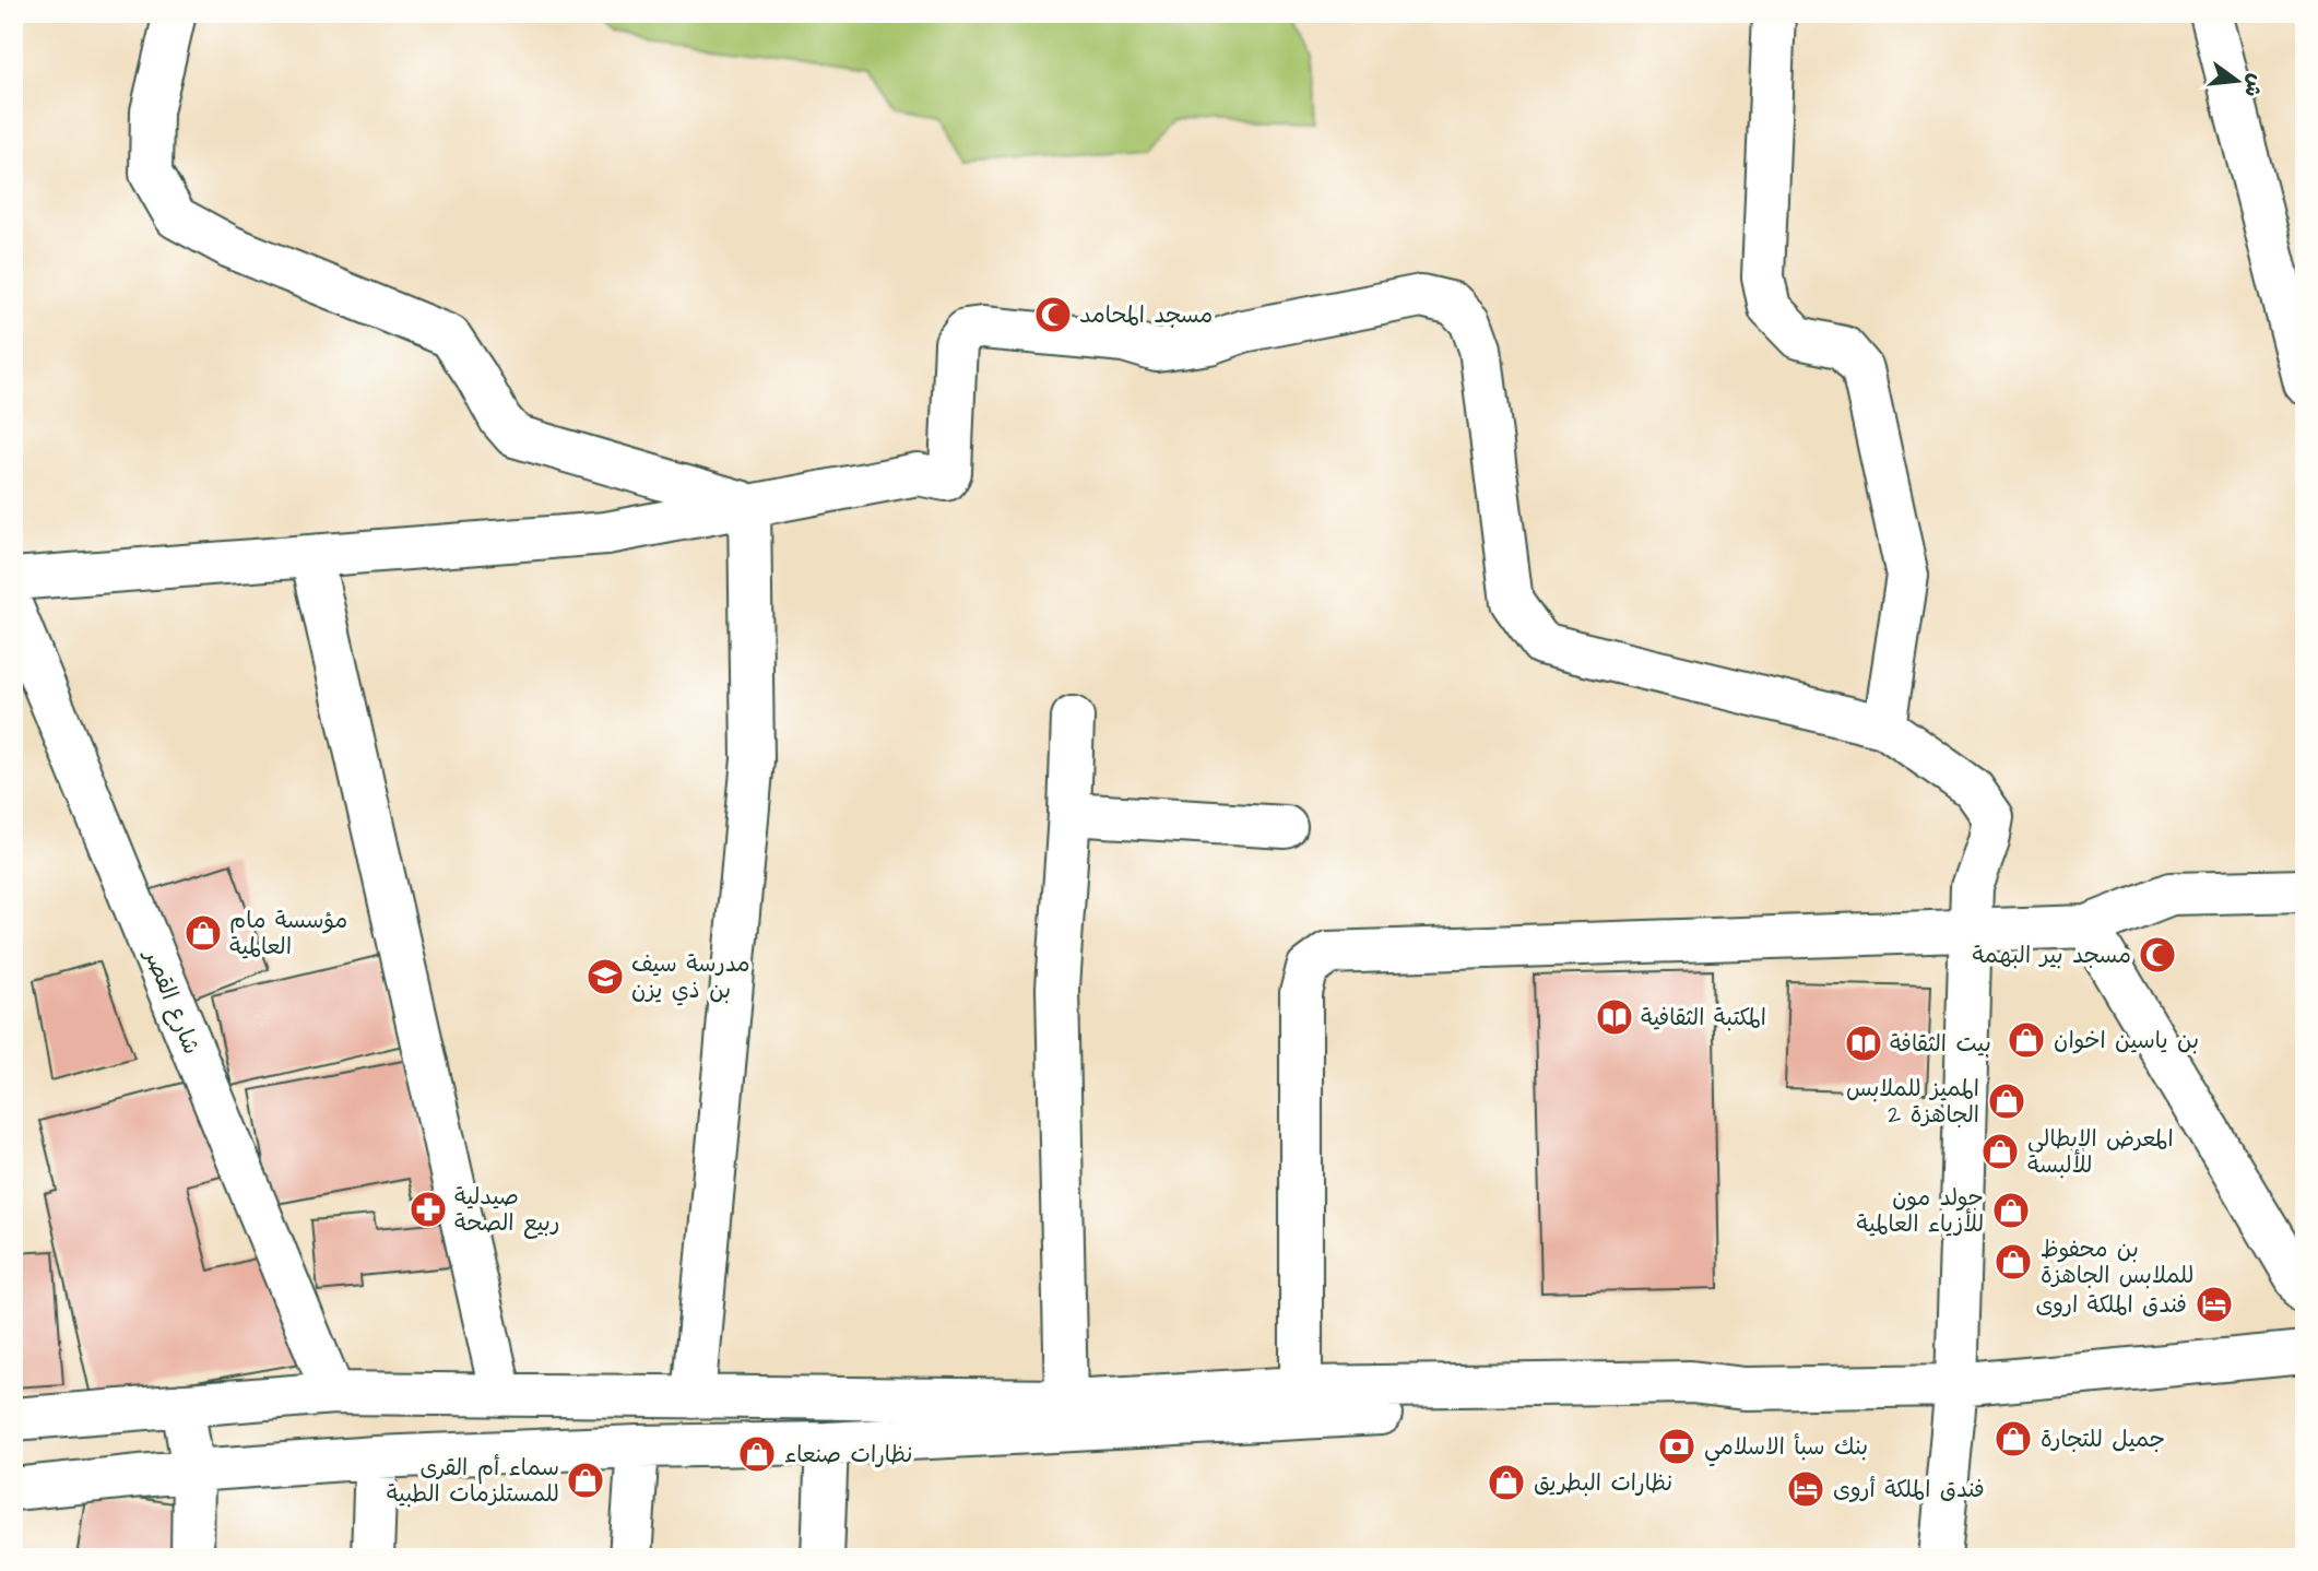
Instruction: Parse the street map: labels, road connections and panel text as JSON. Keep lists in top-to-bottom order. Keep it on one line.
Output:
{"streets":{"street":["شارع القصر"]},"places":{"mosque":["مسجد المحامد","مسجد بير البهمة"],"shop":["مؤسسة مام العالمية","بن ياسين اخوان","المميز للملابس الجاهزة 2","المعرض الإيطالي للألبسة","جولد مون للأزياء العالمية","بن محفوظ للملابس الجاهزة","جميل للتجارة","نظارات صنعاء","سماء أم القرى للمستلزمات الطبية","نظارات البطريق"],"school or university":["مدرسة سيف بن ذي يزن"],"library":["المكتبة الثقافية","بيت الثقافة"],"pharmacy":["صيدلية ربيع الصحة"],"hotel":["فندق الملكة اروى","فندق الملكة أروى"],"bank":["بنك سبأ الاسلامي"]},"north":"right"}
